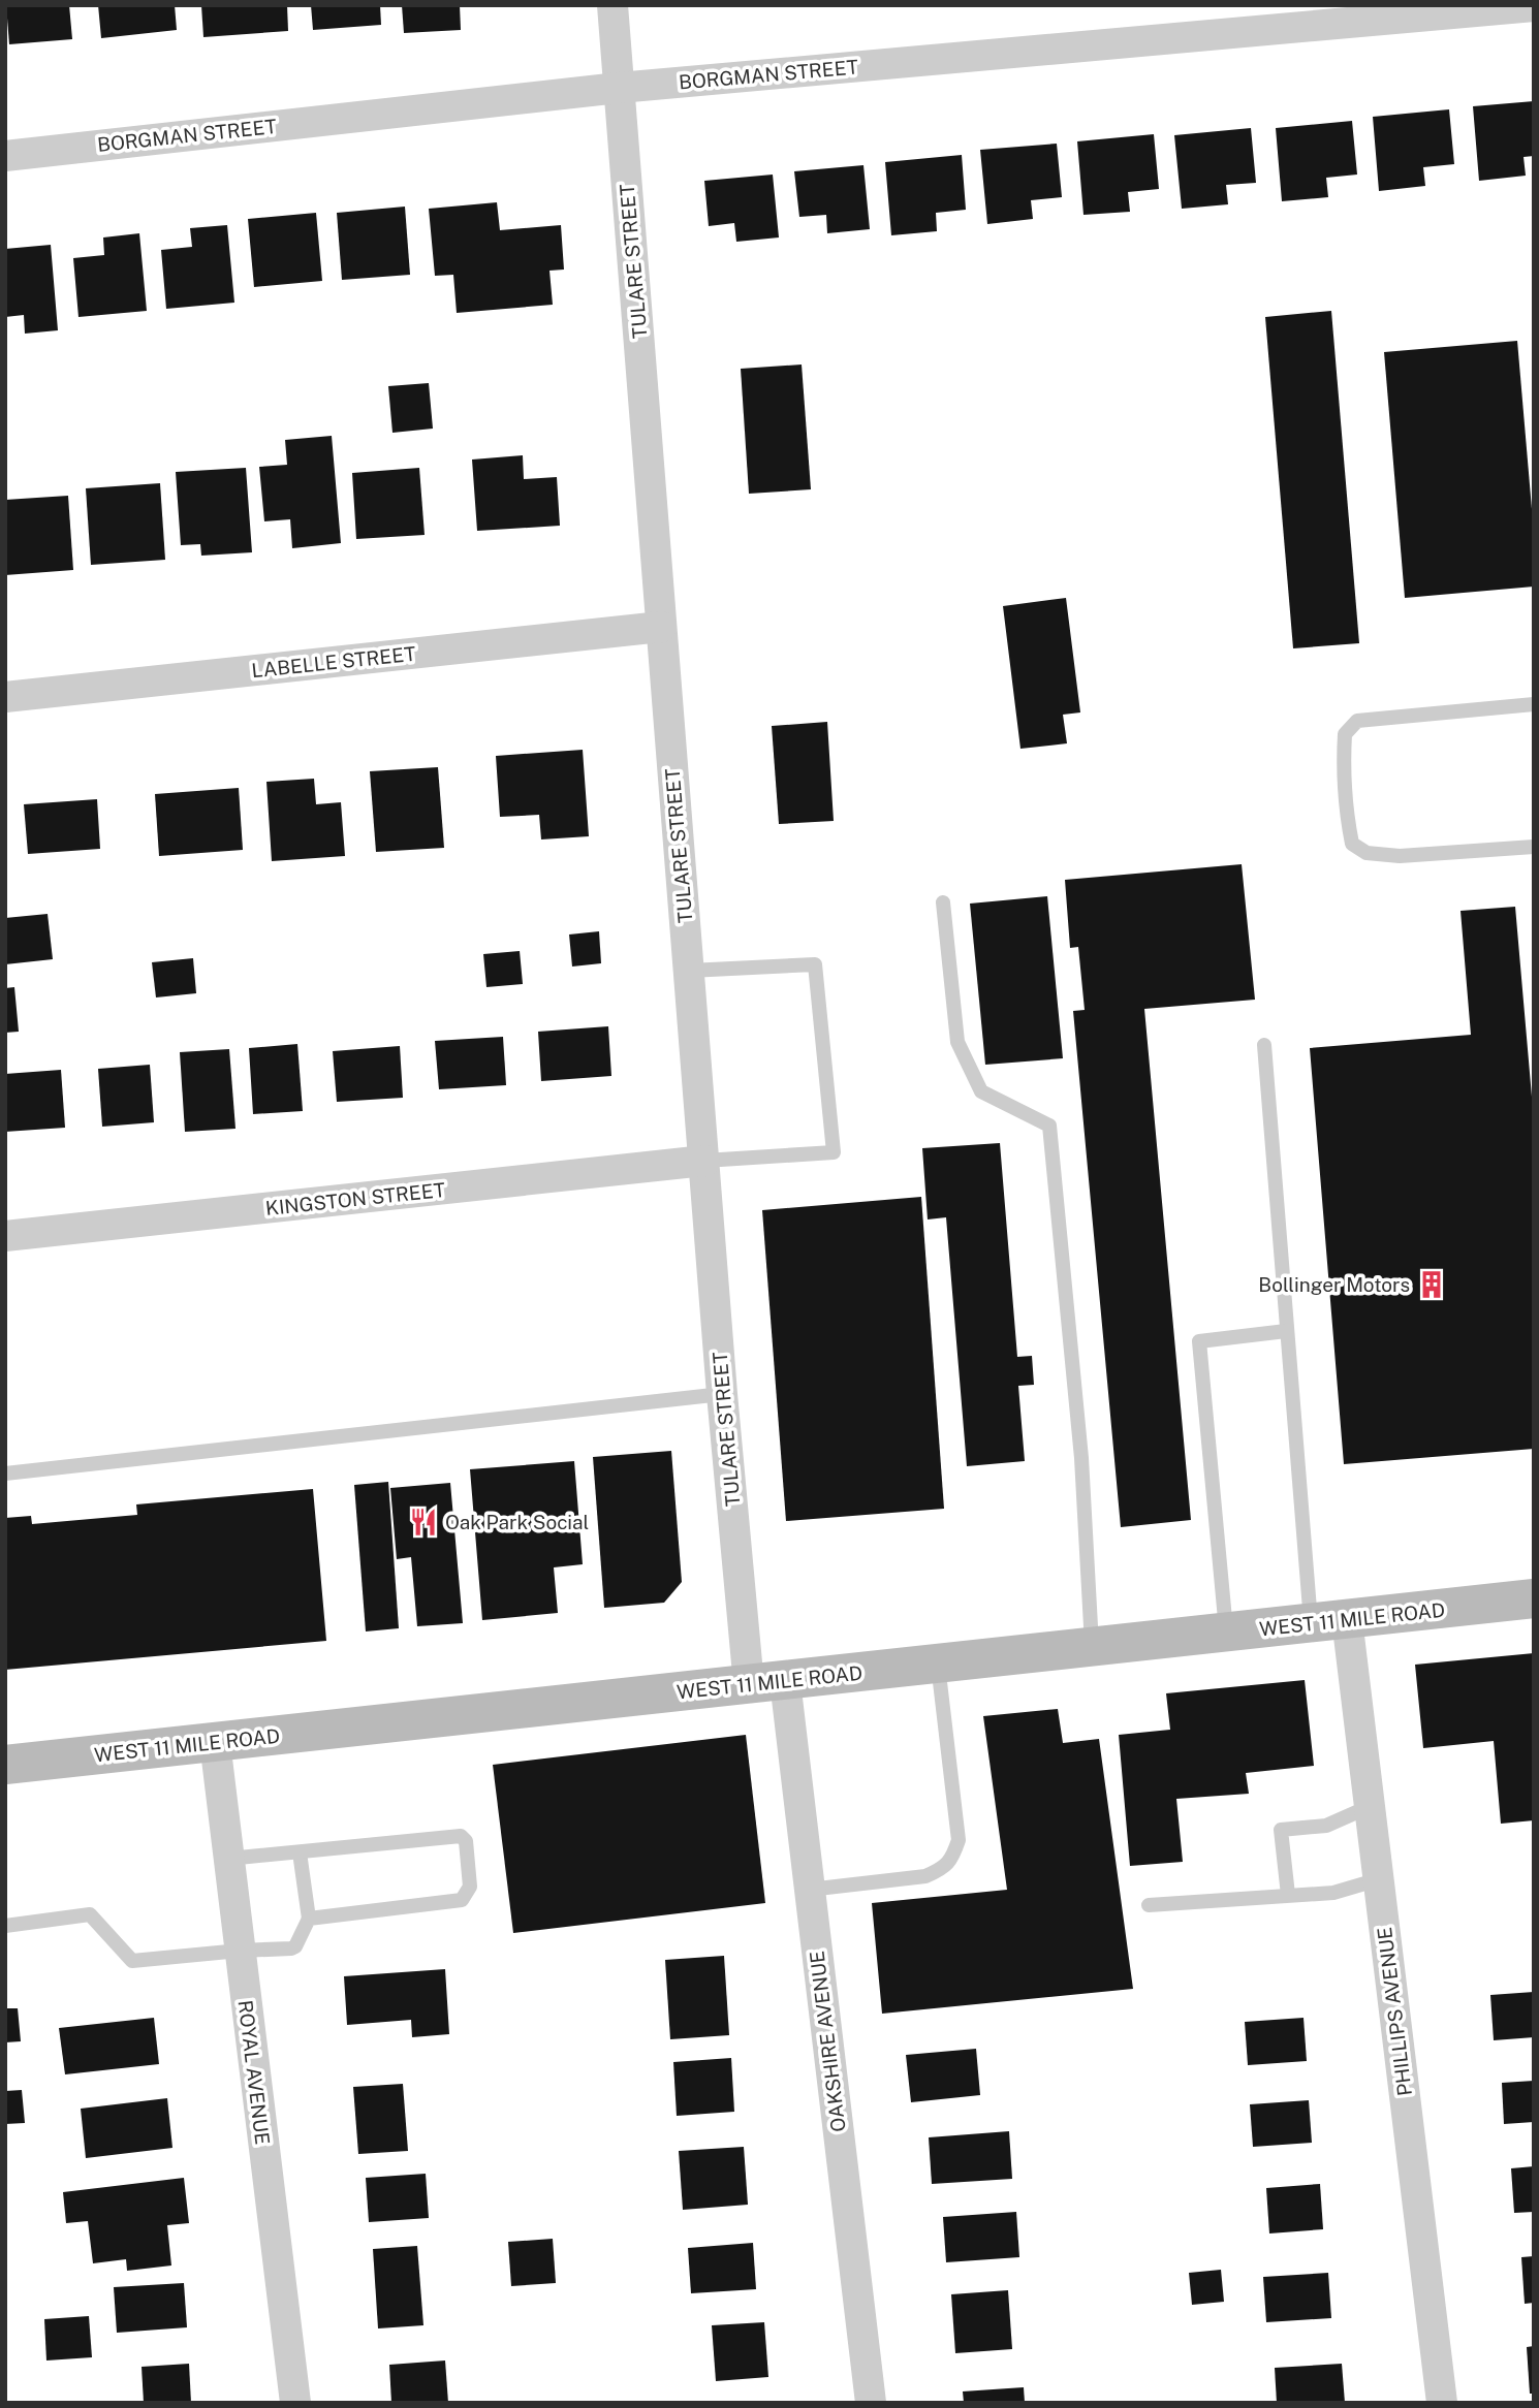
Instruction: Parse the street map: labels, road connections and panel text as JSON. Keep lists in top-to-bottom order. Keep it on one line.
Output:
{"streets":{"main road":["WEST 11 MILE ROAD"],"street":["BORGMAN STREET","TULARE STREET","LABELLE STREET","KINGSTON STREET","PHILLIPS AVENUE","OAKSHIRE AVENUE","ROYAL AVENUE"]},"crossings":[["BORGMAN STREET","TULARE STREET"],["TULARE STREET","LABELLE STREET"],["TULARE STREET","KINGSTON STREET"],["TULARE STREET","WEST 11 MILE ROAD"],["TULARE STREET","OAKSHIRE AVENUE"],["WEST 11 MILE ROAD","PHILLIPS AVENUE"],["WEST 11 MILE ROAD","OAKSHIRE AVENUE"],["WEST 11 MILE ROAD","ROYAL AVENUE"]],"places":{"building":["Bollinger Motors"],"restaurant":["Oak Park Social"]}}
